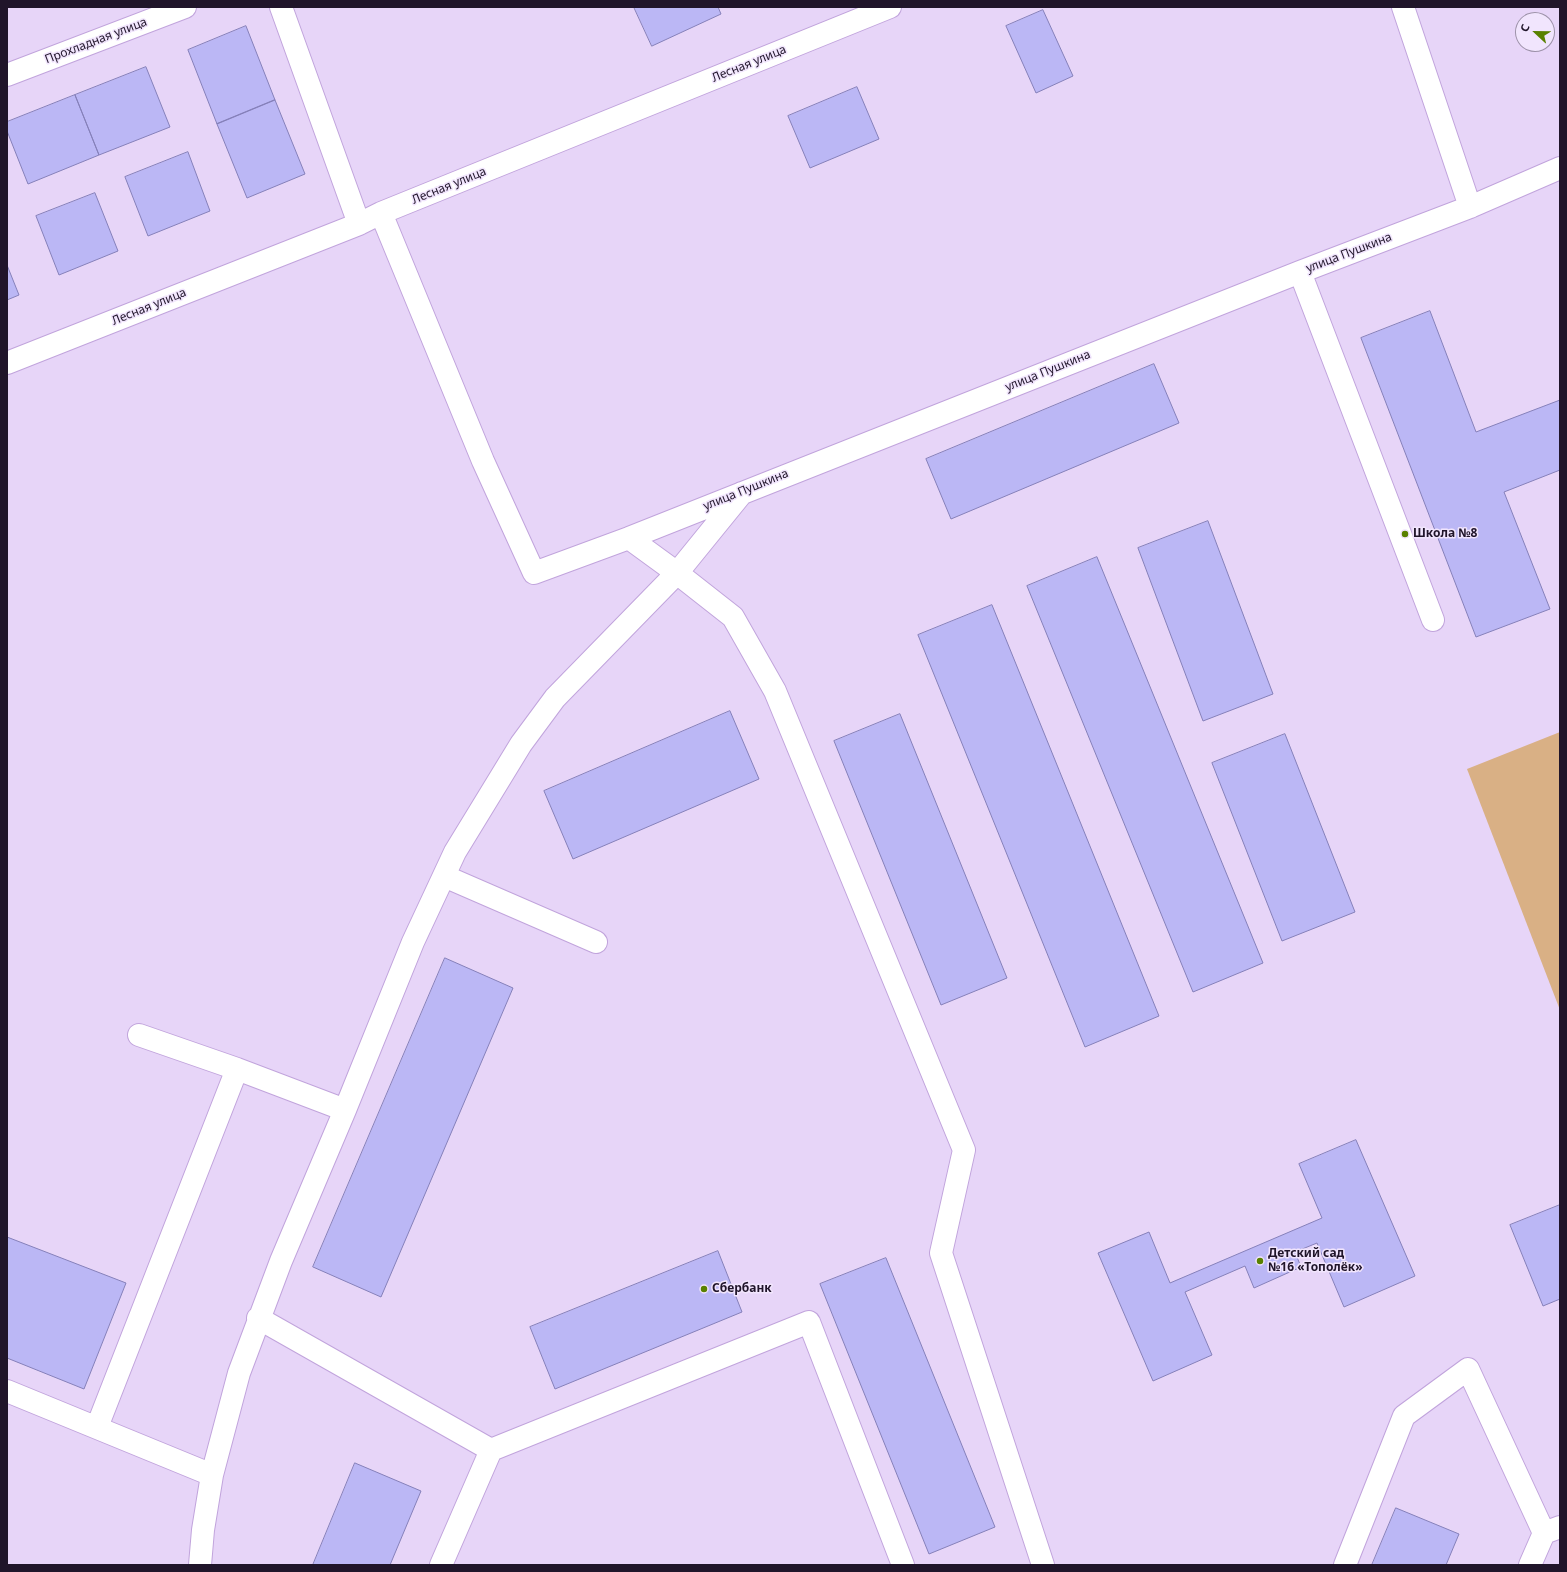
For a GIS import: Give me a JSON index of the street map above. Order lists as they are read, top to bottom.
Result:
{
  "streets": {
    "street": ["Прохладная улица", "Лесная улица", "улица Пушкина"]
  },
  "crossings": [
    ["Лесная улица", "улица Пушкина"]
  ],
  "places": ["Школа №8", "Детский сад №16 «Тополёк»", "Сбербанк"],
  "north": "left"
}
